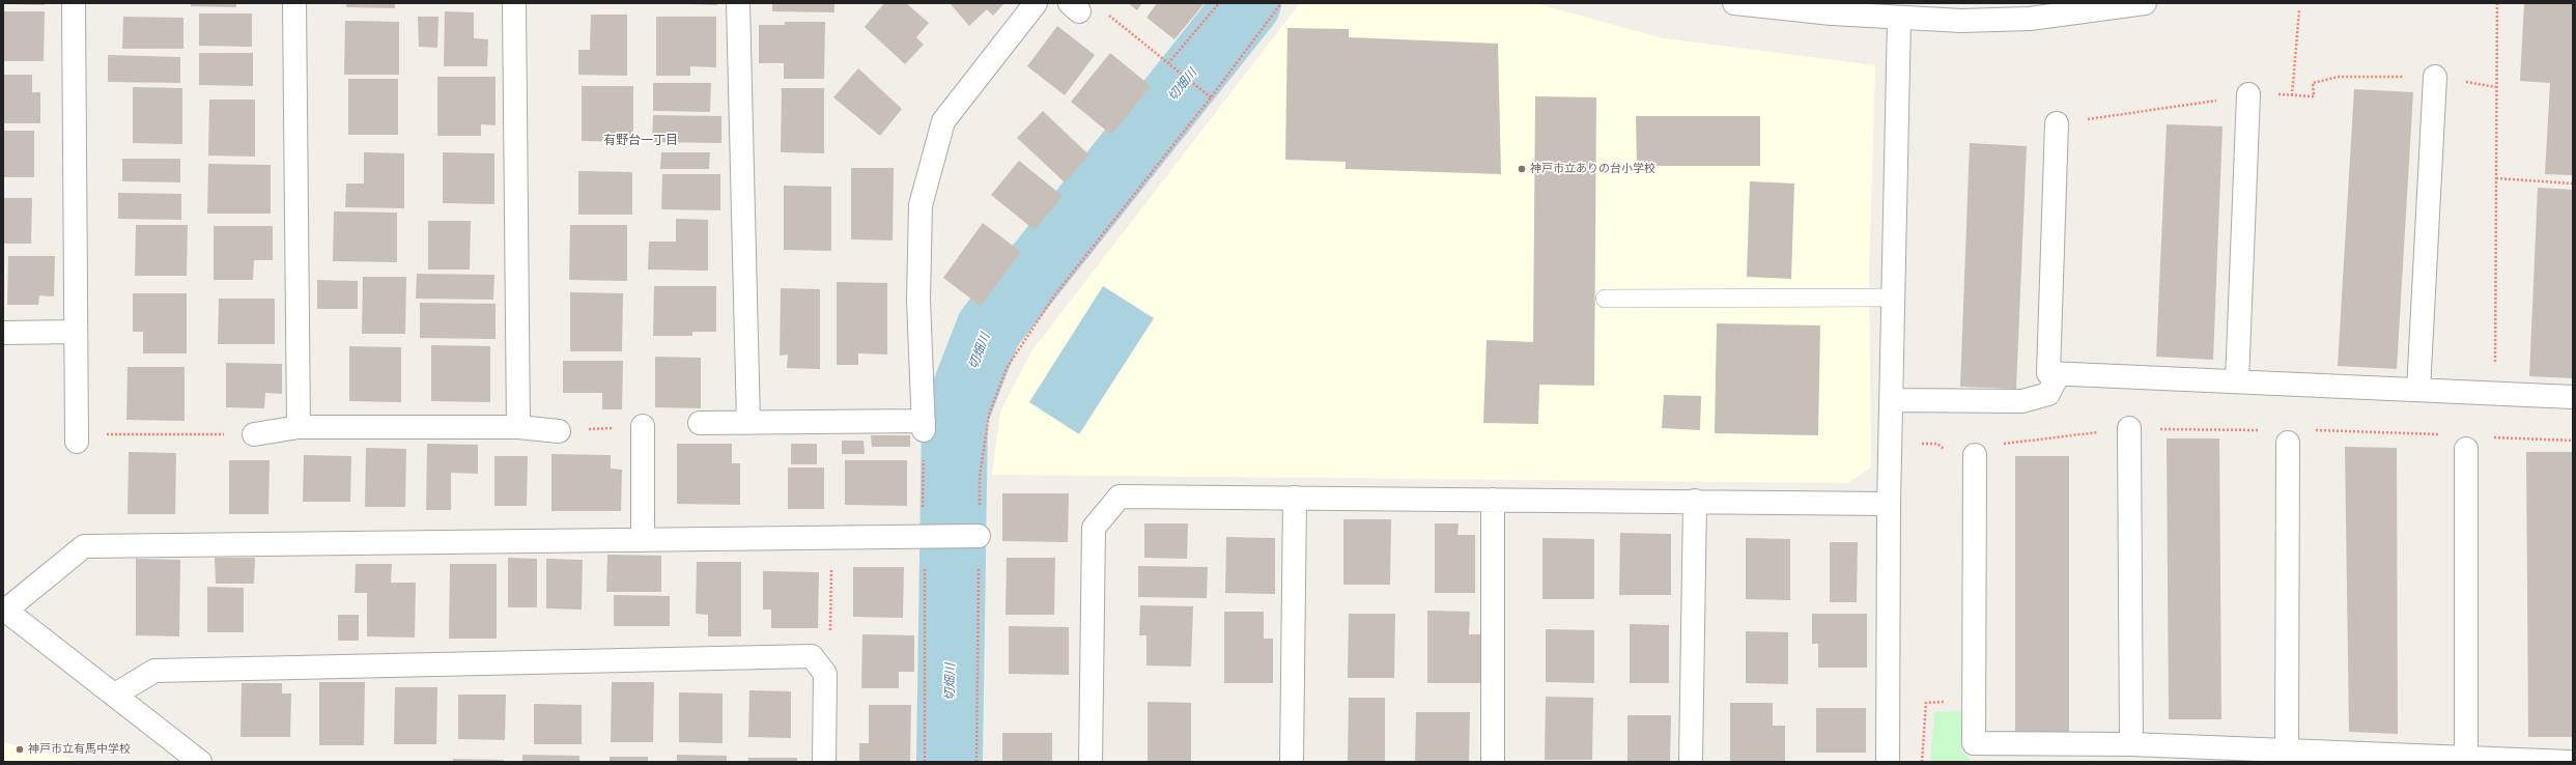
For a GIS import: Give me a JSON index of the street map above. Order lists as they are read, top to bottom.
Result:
{
  "districts": ["有野台一丁目"],
  "water": ["切畑川"],
  "places": ["神戸市立ありの台小学校", "神戸市立有馬中学校"]
}
